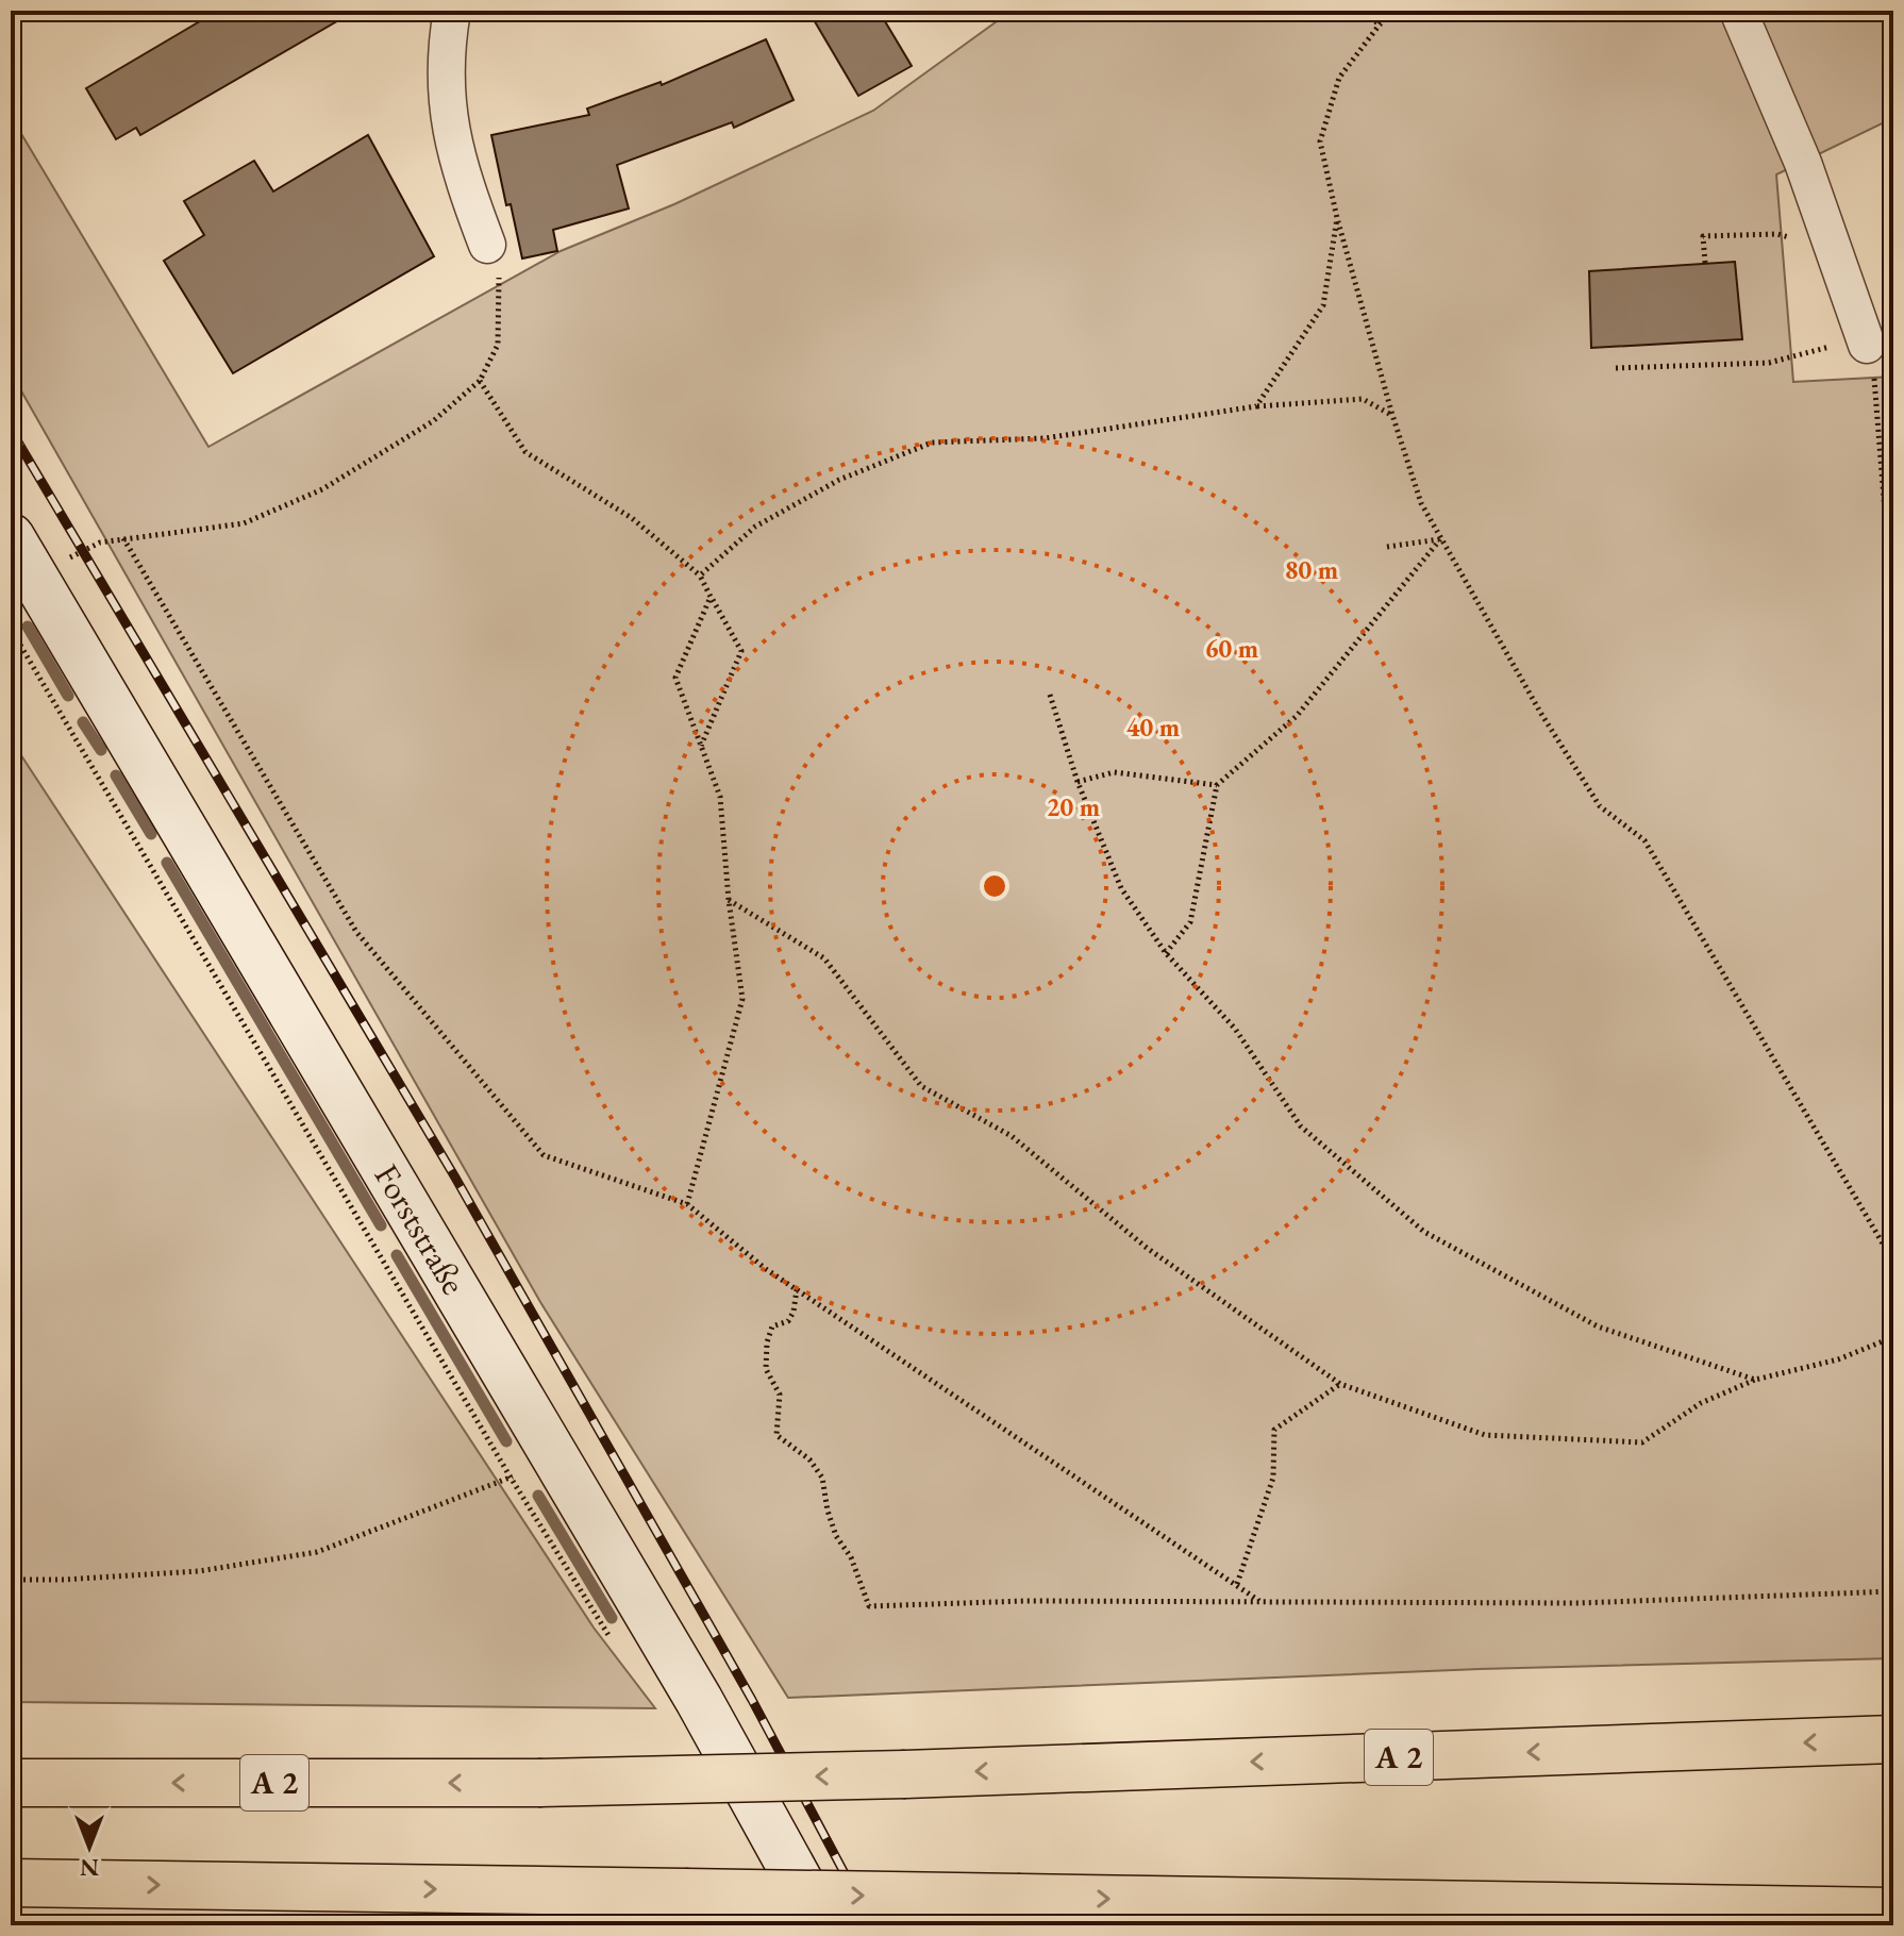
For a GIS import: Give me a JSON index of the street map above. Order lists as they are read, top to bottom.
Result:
{
  "streets": {
    "highway": ["A 2"],
    "main road": ["Forststraße"]
  },
  "north": "bottom",
  "rings": [
    "80 m",
    "60 m",
    "40 m",
    "20 m"
  ]
}
